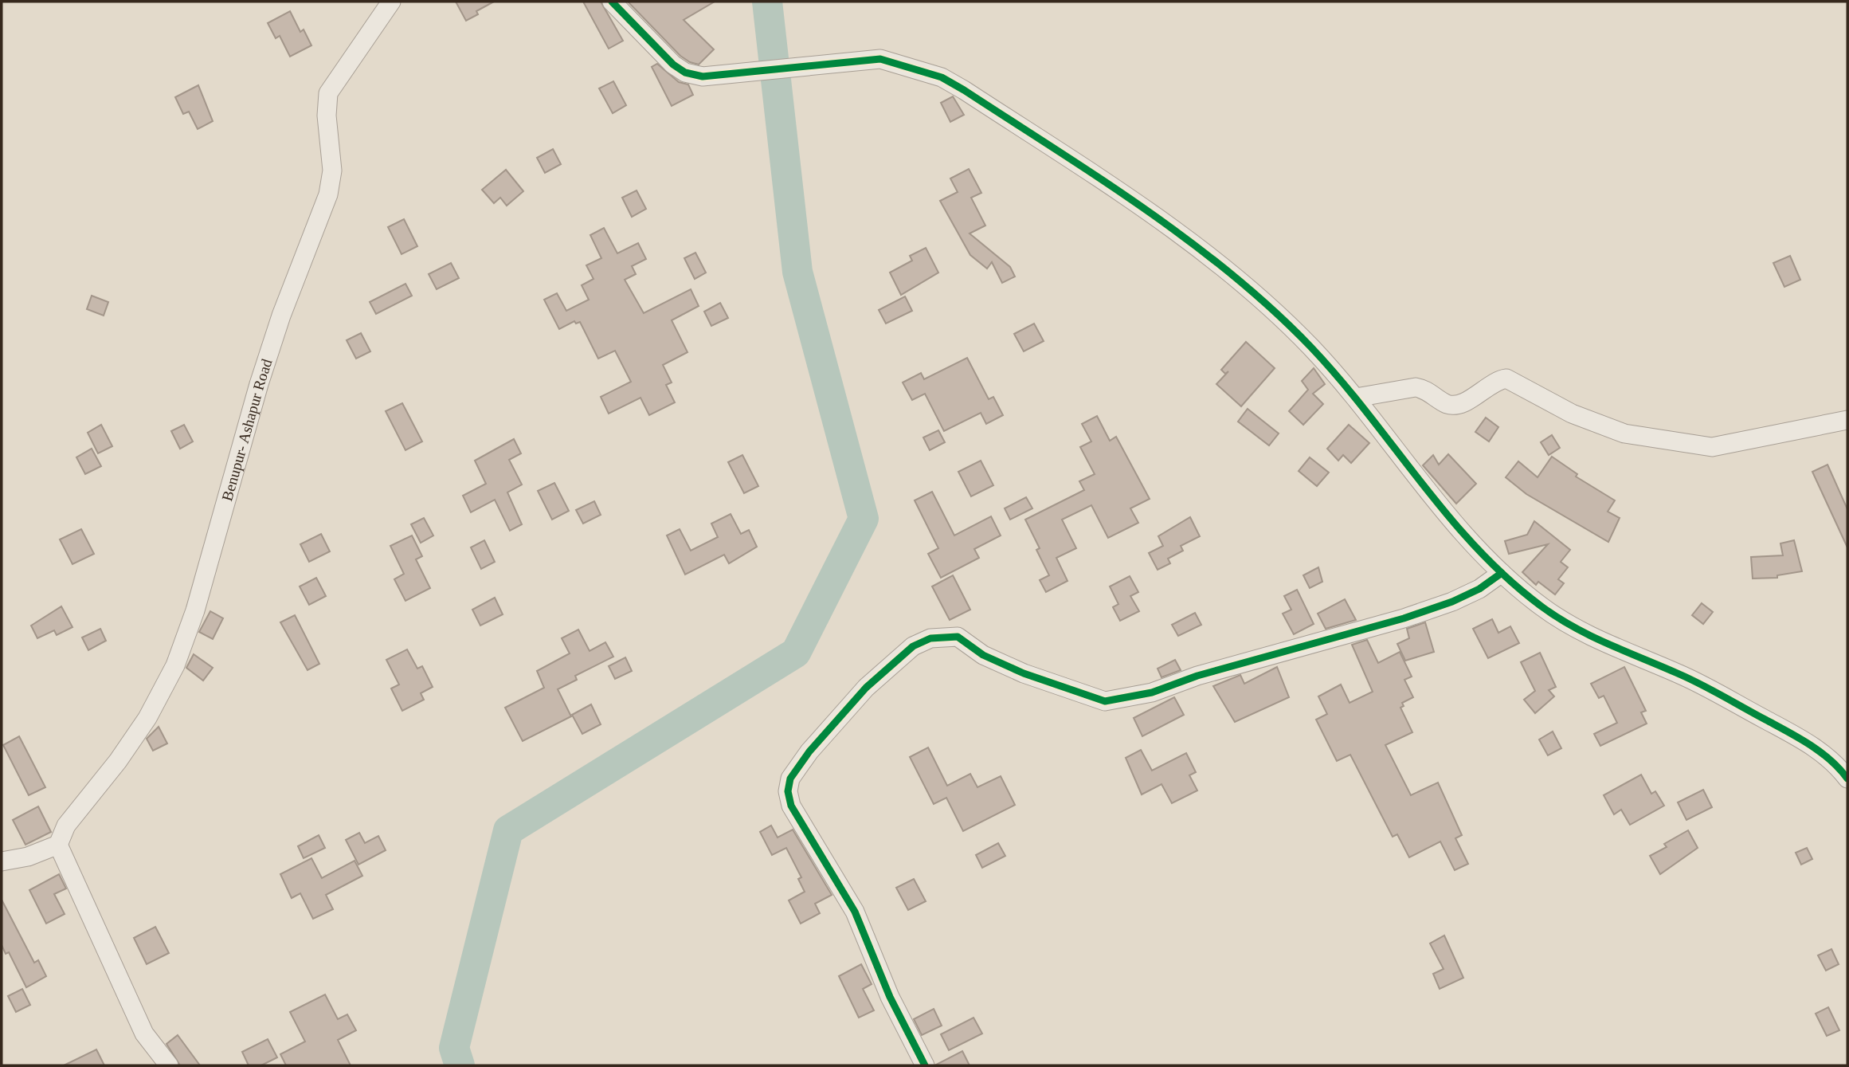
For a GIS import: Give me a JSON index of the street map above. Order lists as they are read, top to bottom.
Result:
{
  "streets": {
    "street": ["Benupur- Ashapur Road"]
  }
}
